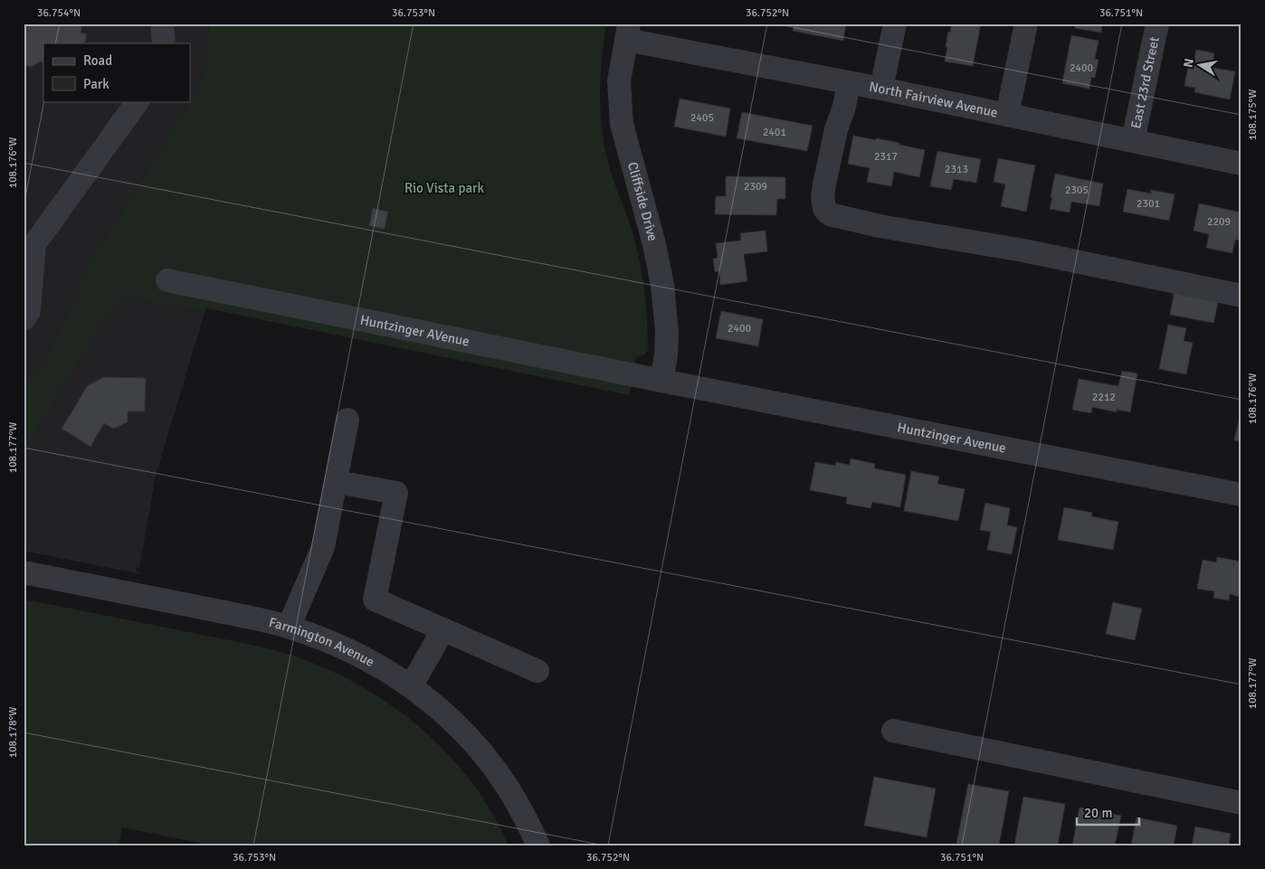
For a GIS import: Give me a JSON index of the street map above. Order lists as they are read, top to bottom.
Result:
{
  "streets": {
    "street": [
      "East 23rd Street",
      "North Fairview Avenue",
      "Cliffside Drive",
      "Huntzinger AVenue",
      "Huntzinger Avenue",
      "Farmington Avenue"
    ]
  },
  "crossings": [
    ["East 23rd Street", "North Fairview Avenue"],
    ["North Fairview Avenue", "Cliffside Drive"],
    ["Cliffside Drive", "Huntzinger AVenue"],
    ["Cliffside Drive", "Huntzinger Avenue"],
    ["Huntzinger AVenue", "Huntzinger Avenue"]
  ],
  "parks": ["Rio Vista park"],
  "house_numbers": [
    "2400",
    "2405",
    "2401",
    "2317",
    "2313",
    "2309",
    "2305",
    "2301",
    "2209",
    "2400",
    "2212"
  ],
  "legend": ["Road", "Park"],
  "scale_bar": "20 m",
  "north": "left",
  "coordinates": [
    "36.754°N",
    "36.753°N",
    "36.752°N",
    "36.751°N",
    "108.175°W",
    "108.176°W",
    "108.177°W",
    "108.178°W"
  ]
}
